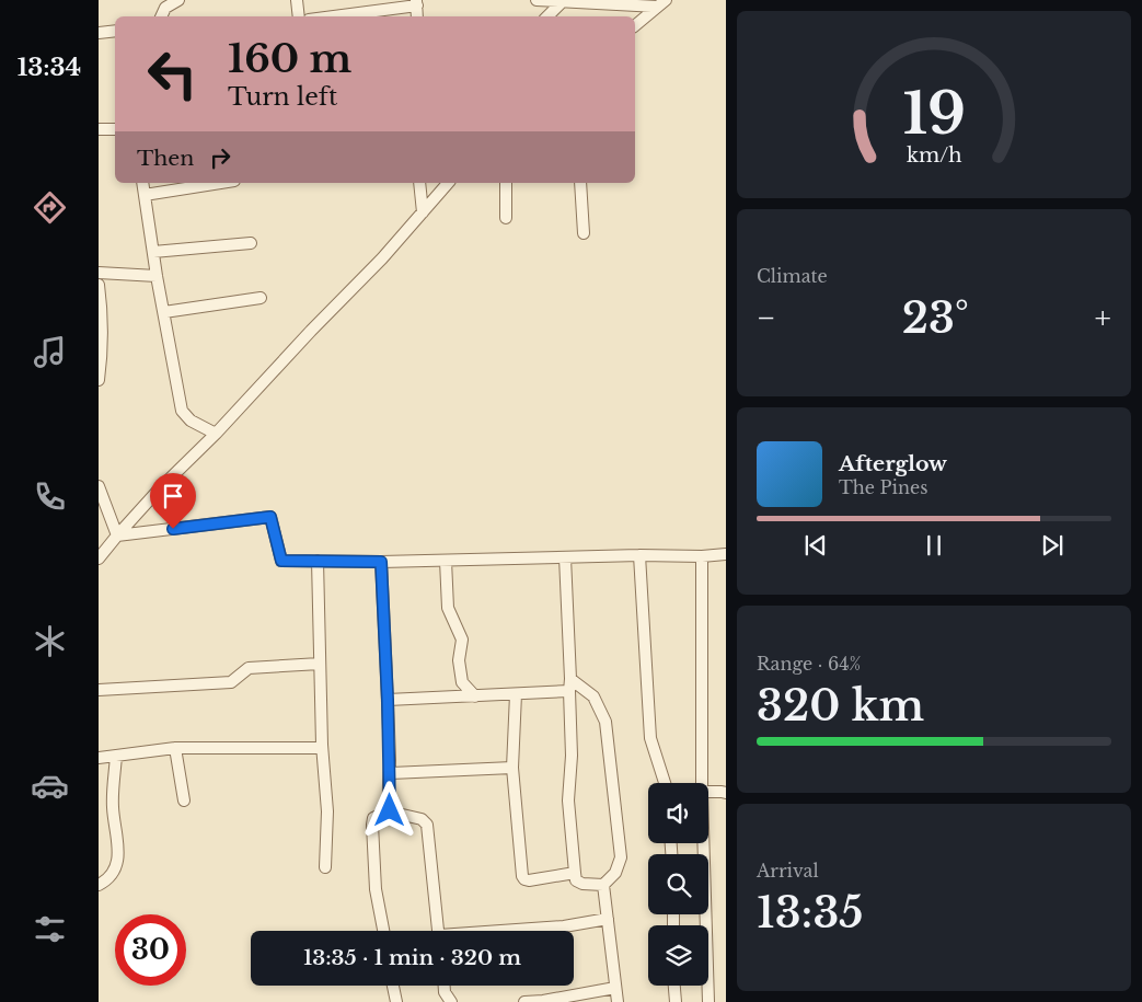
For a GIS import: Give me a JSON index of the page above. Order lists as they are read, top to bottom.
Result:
{
  "page": {
    "tabs": "13:34",
    "turn": ["160 m", "Turn left"],
    "then": "Then",
    "tile": [
      "Climate",
      ["Range · 64%", "320 km"],
      ["Arrival", "13:35"]
    ],
    "heat": ["−", "23°", "+"],
    "song": ["Afterglow", "The Pines"],
    "limit": "30",
    "trip": "13:35 · 1 min · 320 m",
    "gauge": ["19", "km/h"]
  }
}
